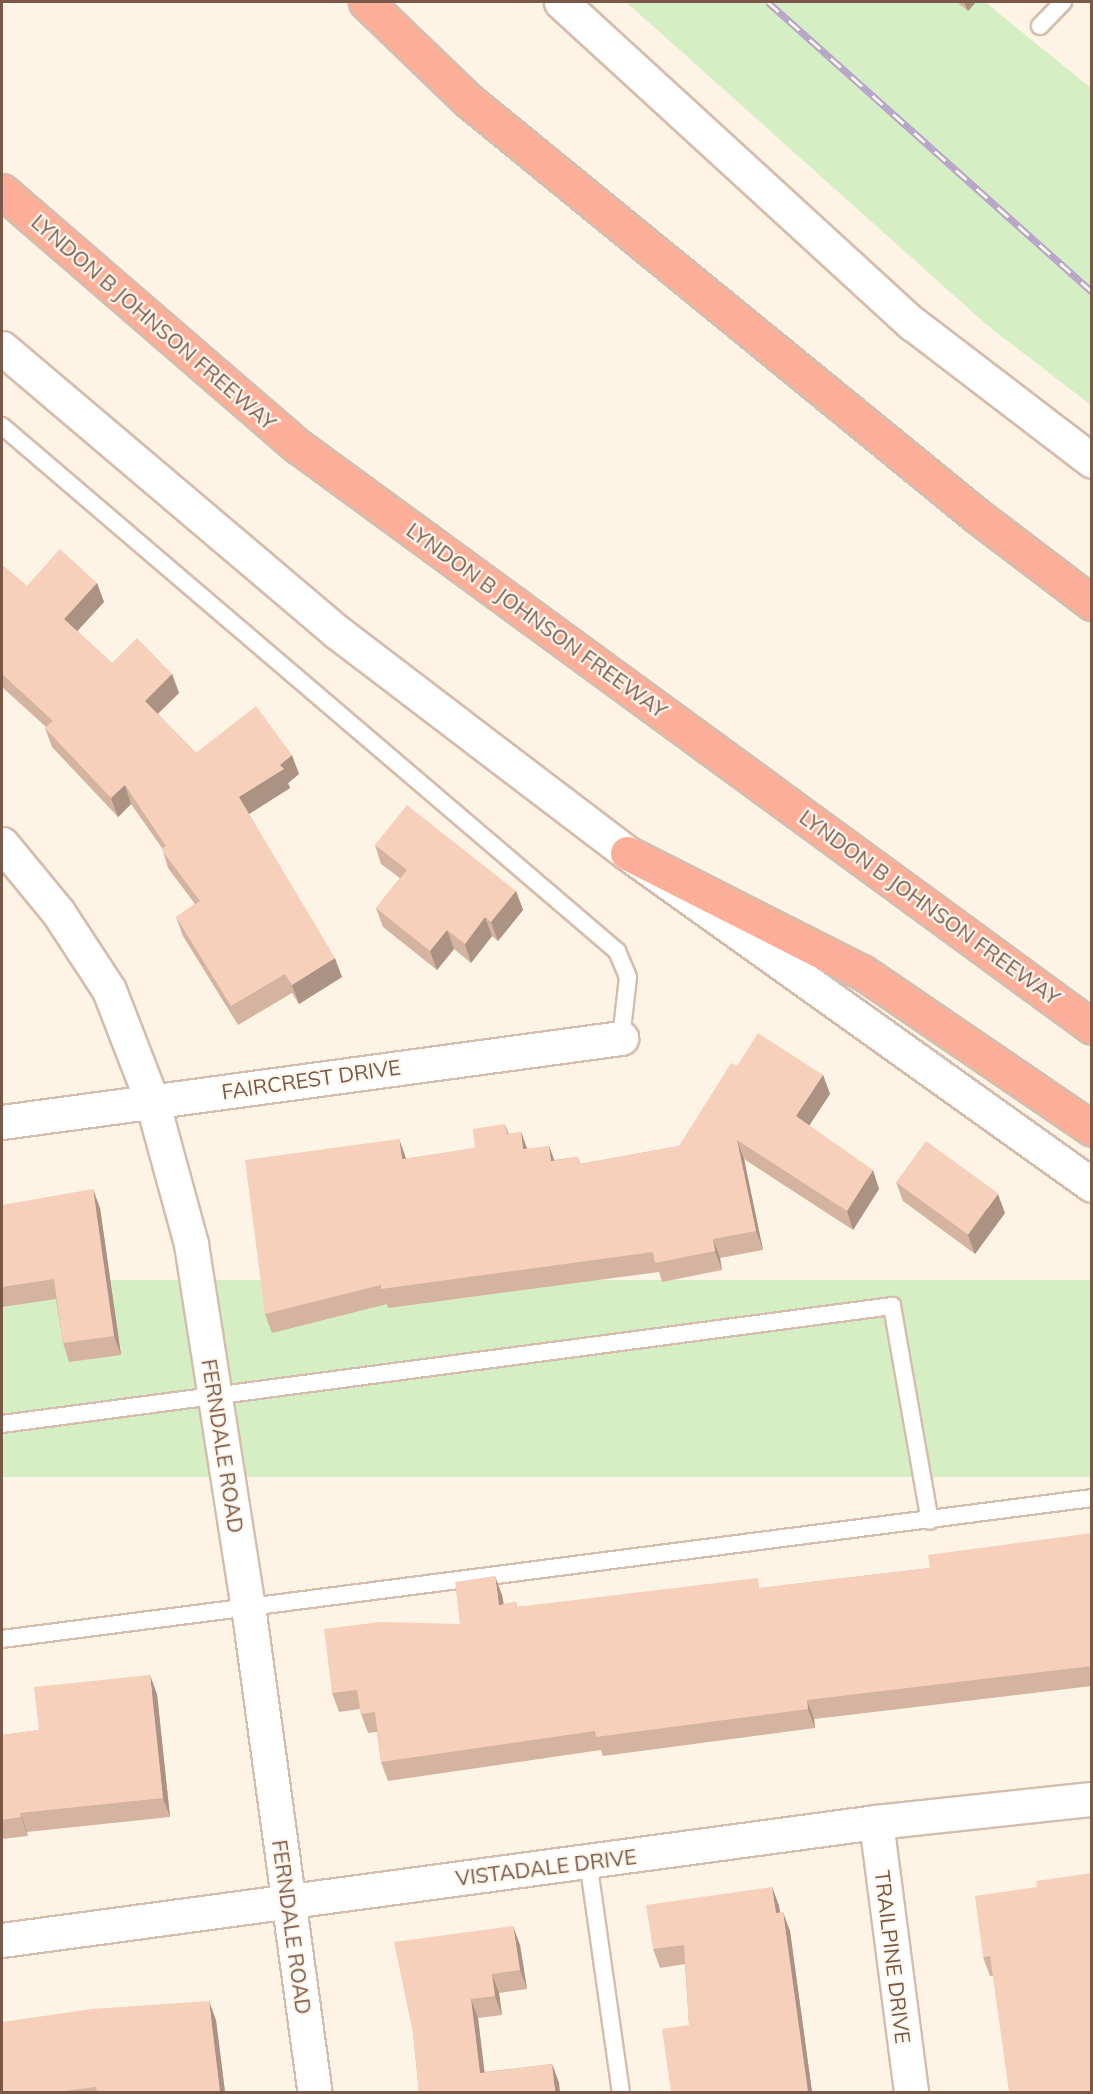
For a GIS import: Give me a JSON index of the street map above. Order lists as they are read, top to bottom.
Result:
{
  "streets": {
    "highway": ["LYNDON B JOHNSON FREEWAY"],
    "street": [
      "FAIRCREST DRIVE",
      "FERNDALE ROAD",
      "VISTADALE DRIVE",
      "TRAILPINE DRIVE"
    ]
  },
  "crossings": [
    ["FAIRCREST DRIVE", "FERNDALE ROAD"],
    ["FERNDALE ROAD", "VISTADALE DRIVE"],
    ["VISTADALE DRIVE", "TRAILPINE DRIVE"]
  ]
}
